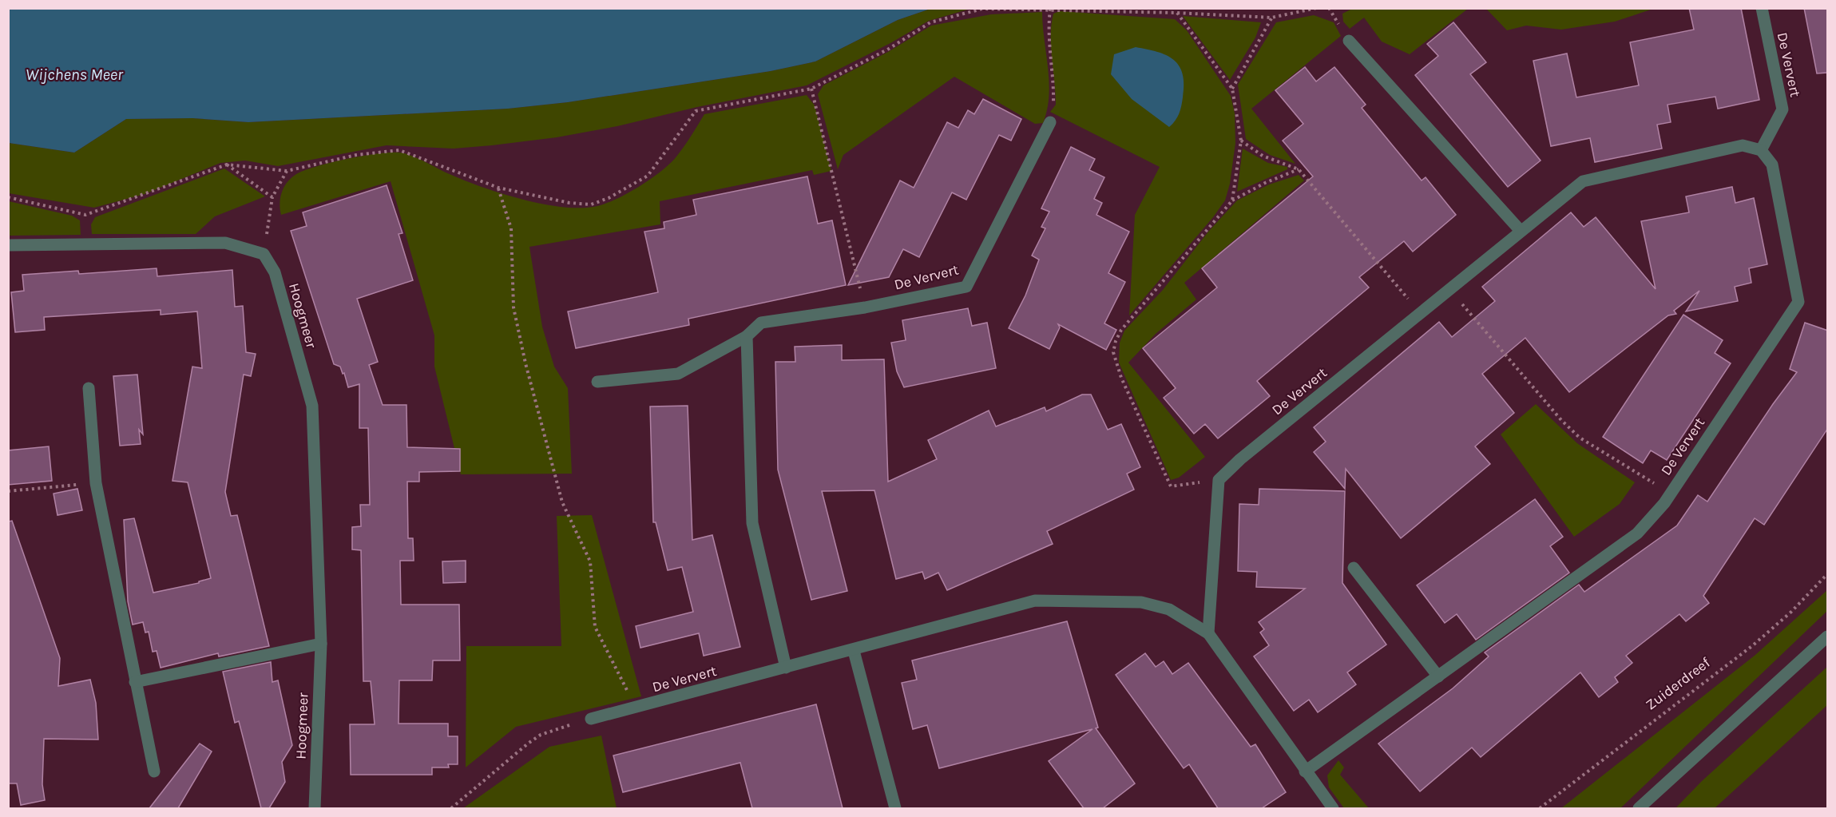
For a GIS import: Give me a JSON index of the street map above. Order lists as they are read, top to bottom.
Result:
{
  "streets": {
    "street": ["De Ververt", "Hoogmeer"],
    "path": ["Zuiderdreef"]
  },
  "water": ["Wijchens Meer"]
}
